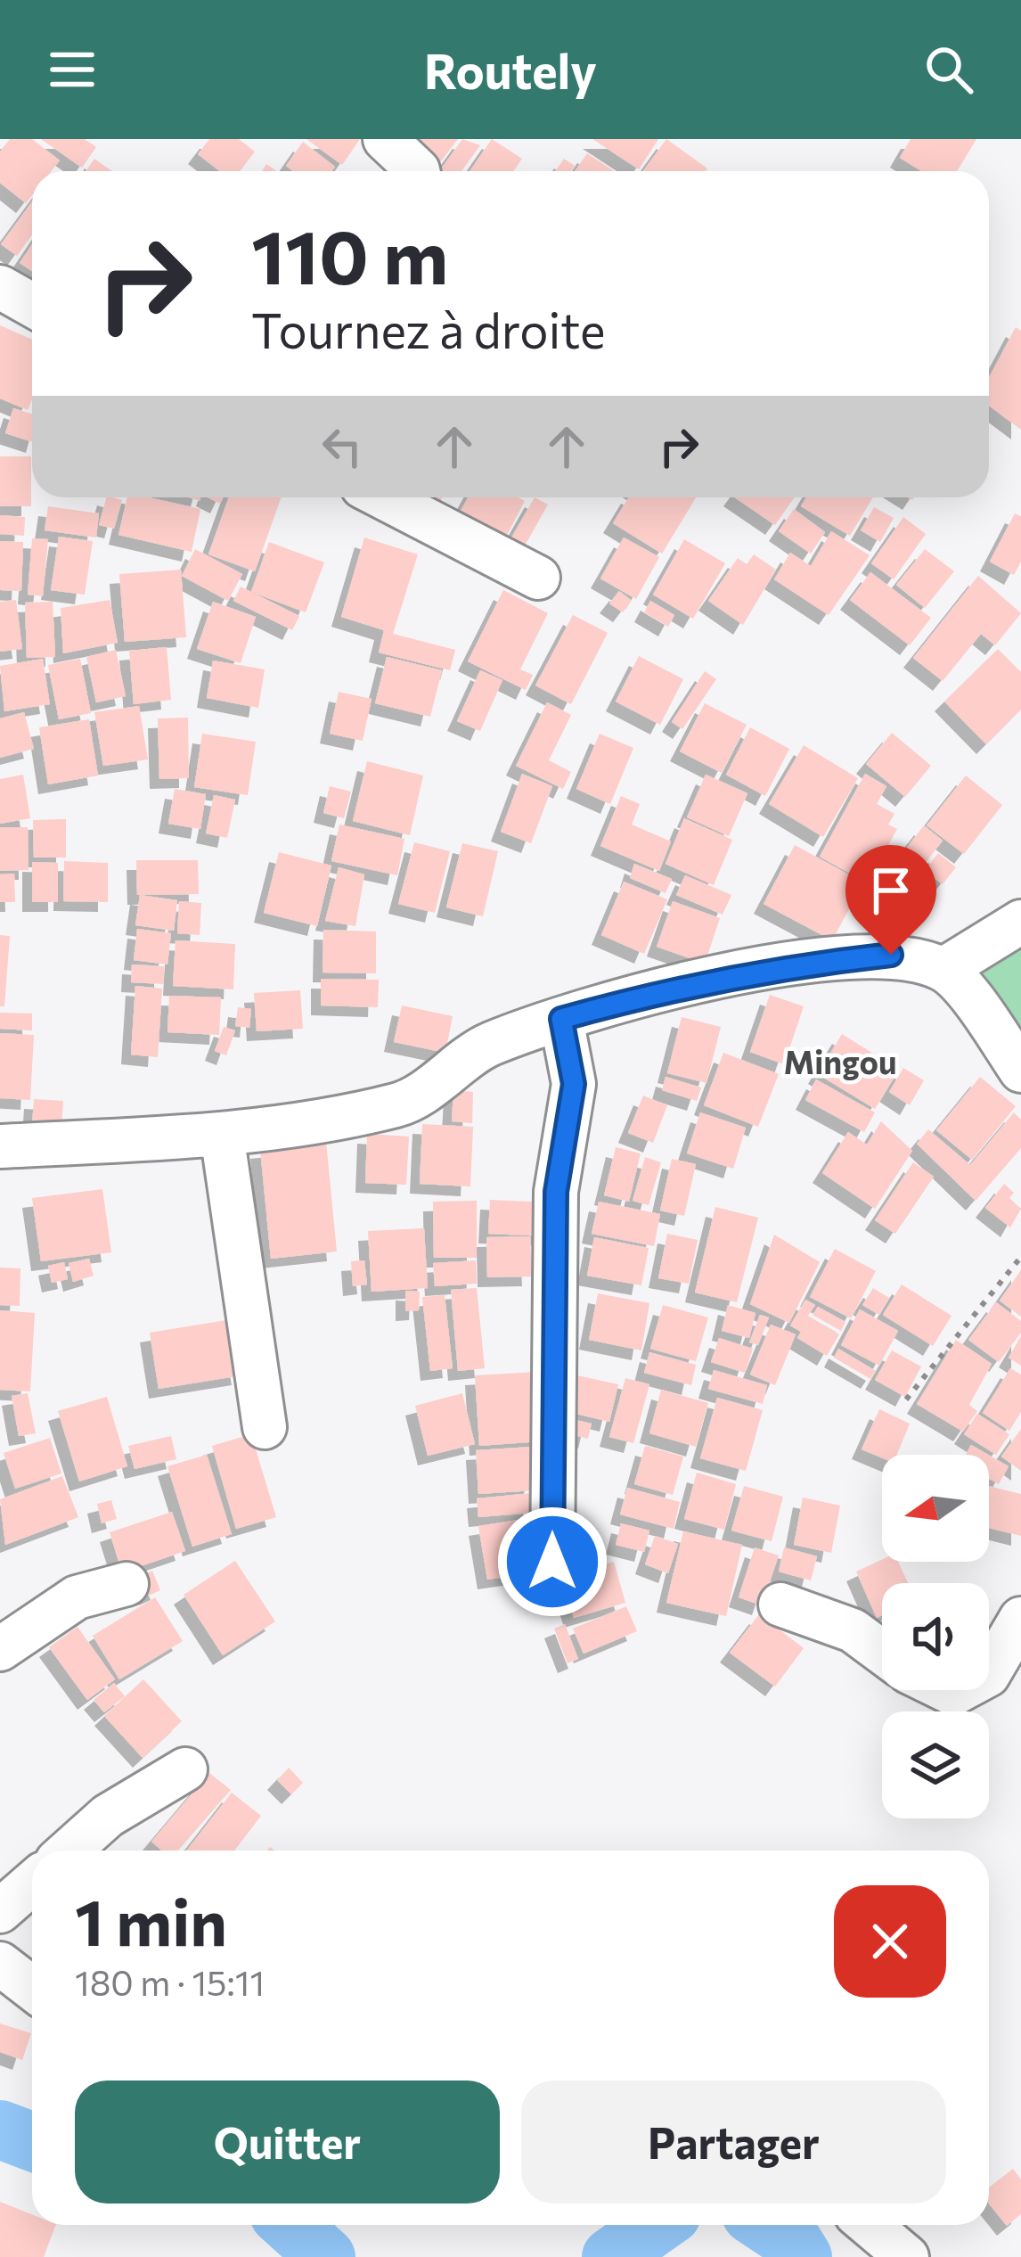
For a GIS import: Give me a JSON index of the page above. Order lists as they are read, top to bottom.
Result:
{
  "districts": ["Mingou"],
  "north": "left",
  "page": {
    "header": "Routely",
    "turn": ["110 m", "Tournez à droite"],
    "heading": ["1 min", "180 m · 15:11"],
    "buttons": ["Quitter", "Partager"]
  }
}
